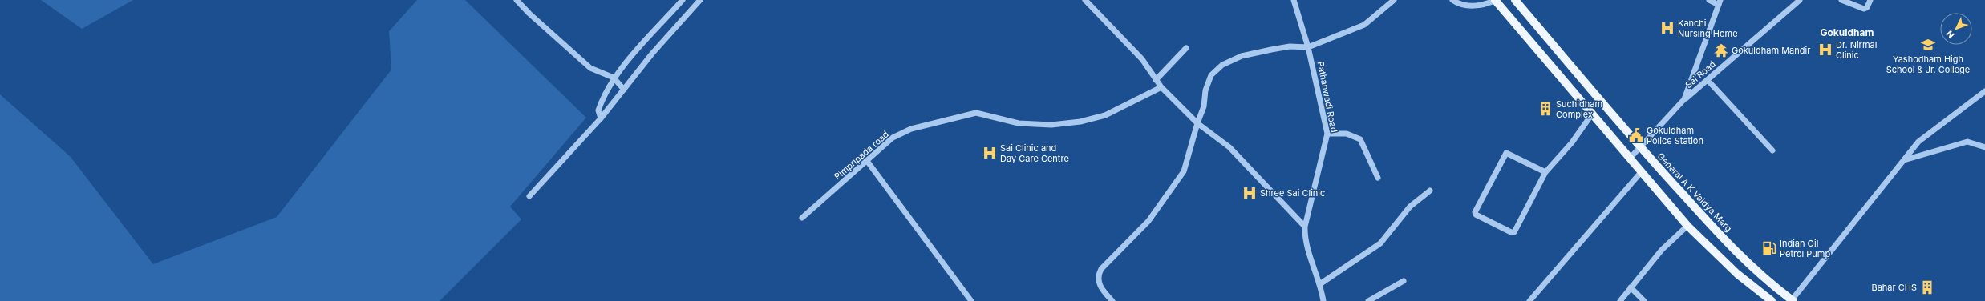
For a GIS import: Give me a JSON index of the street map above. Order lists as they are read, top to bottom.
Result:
{
  "streets": {
    "main road": ["General A K Vaidya Marg"],
    "street": ["Sai Road", "Pathanwadi Road", "Pimpripada road"]
  },
  "districts": ["Gokuldham"],
  "places": {
    "hospital": [
      "Kanchi Nursing Home",
      "Dr. Nirmal Clinic",
      "Sai Clinic and Day Care Centre",
      "Shree Sai Clinic"
    ],
    "school or university": ["Yashodham High School & Jr. College"],
    "temple": ["Gokuldham Mandir"],
    "building": ["Suchidham Complex", "Bahar CHS"],
    "public building": ["Gokuldham Police Station"],
    "fuel station": ["Indian Oil Petrol Pump"]
  },
  "north": "bottom left"
}
